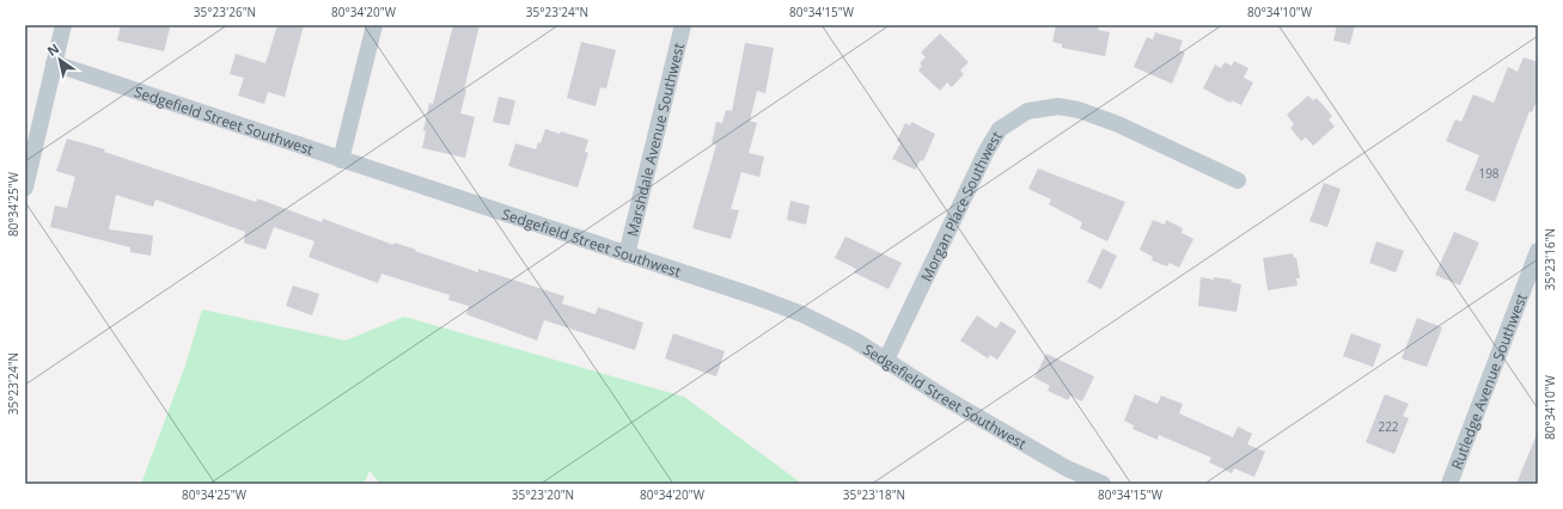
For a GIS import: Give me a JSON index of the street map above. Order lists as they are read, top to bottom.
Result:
{
  "streets": {
    "street": [
      "Sedgefield Street Southwest",
      "Marshdale Avenue Southwest",
      "Morgan Place Southwest",
      "Rutledge Avenue Southwest"
    ]
  },
  "crossings": [
    ["Sedgefield Street Southwest", "Marshdale Avenue Southwest"],
    ["Sedgefield Street Southwest", "Morgan Place Southwest"]
  ],
  "house_numbers": ["198", "222"],
  "north": "top left",
  "coordinates": [
    "35°23'26\"N",
    "80°34'20\"W",
    "35°23'24\"N",
    "80°34'15\"W",
    "80°34'10\"W",
    "80°34'25\"W",
    "35°23'16\"N",
    "35°23'20\"N",
    "35°23'18\"N"
  ]
}
